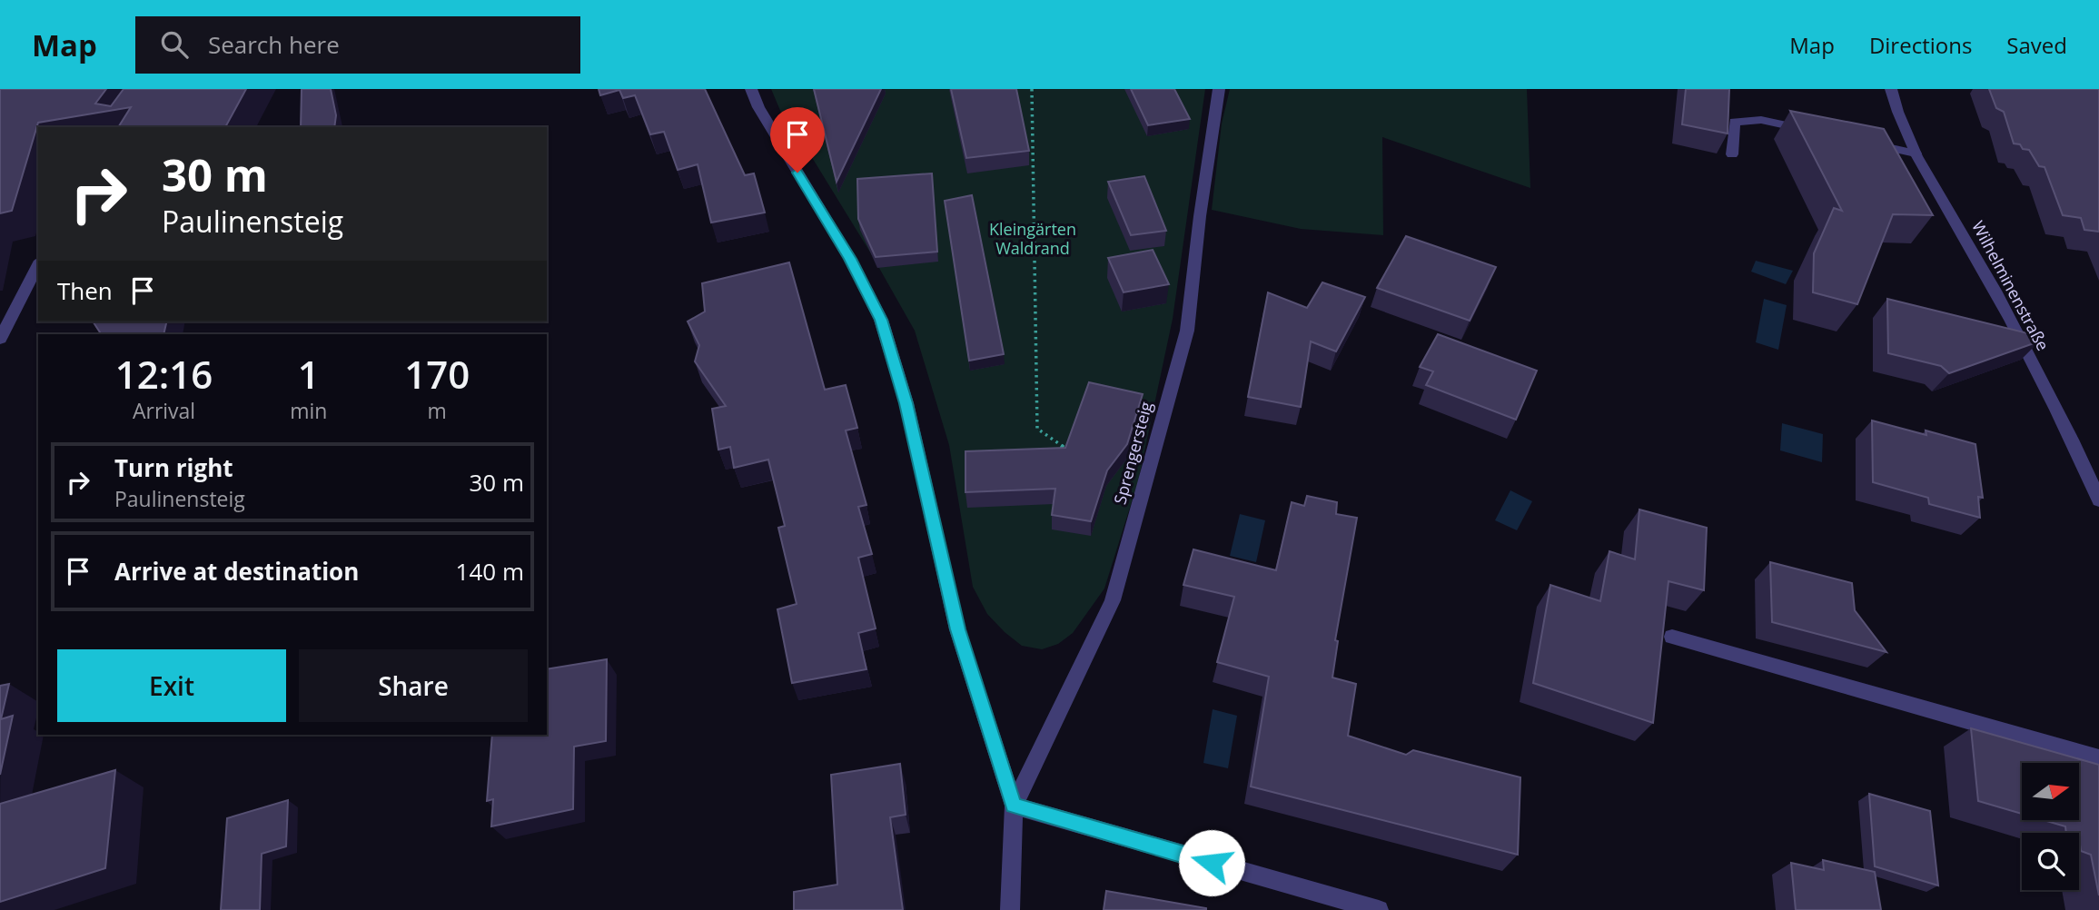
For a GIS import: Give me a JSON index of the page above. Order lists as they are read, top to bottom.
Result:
{
  "streets": {
    "street": ["Wilhelminenstraße", "Sprengersteig"]
  },
  "parks": ["Kleingärten Waldrand"],
  "north": "right",
  "page": {
    "header": "Map",
    "search": "Search here",
    "nav": ["Map", "Directions", "Saved"],
    "turn": ["30 m", "Paulinensteig"],
    "then": "Then",
    "eta": [
      "12:16",
      "Arrival",
      "1",
      "min",
      "170",
      "m"
    ],
    "list": [
      {
        "name": "Turn right",
        "note": "Paulinensteig",
        "value": "30 m"
      },
      {
        "name": "Arrive at destination",
        "value": "140 m"
      }
    ],
    "buttons": ["Exit", "Share"]
  }
}
